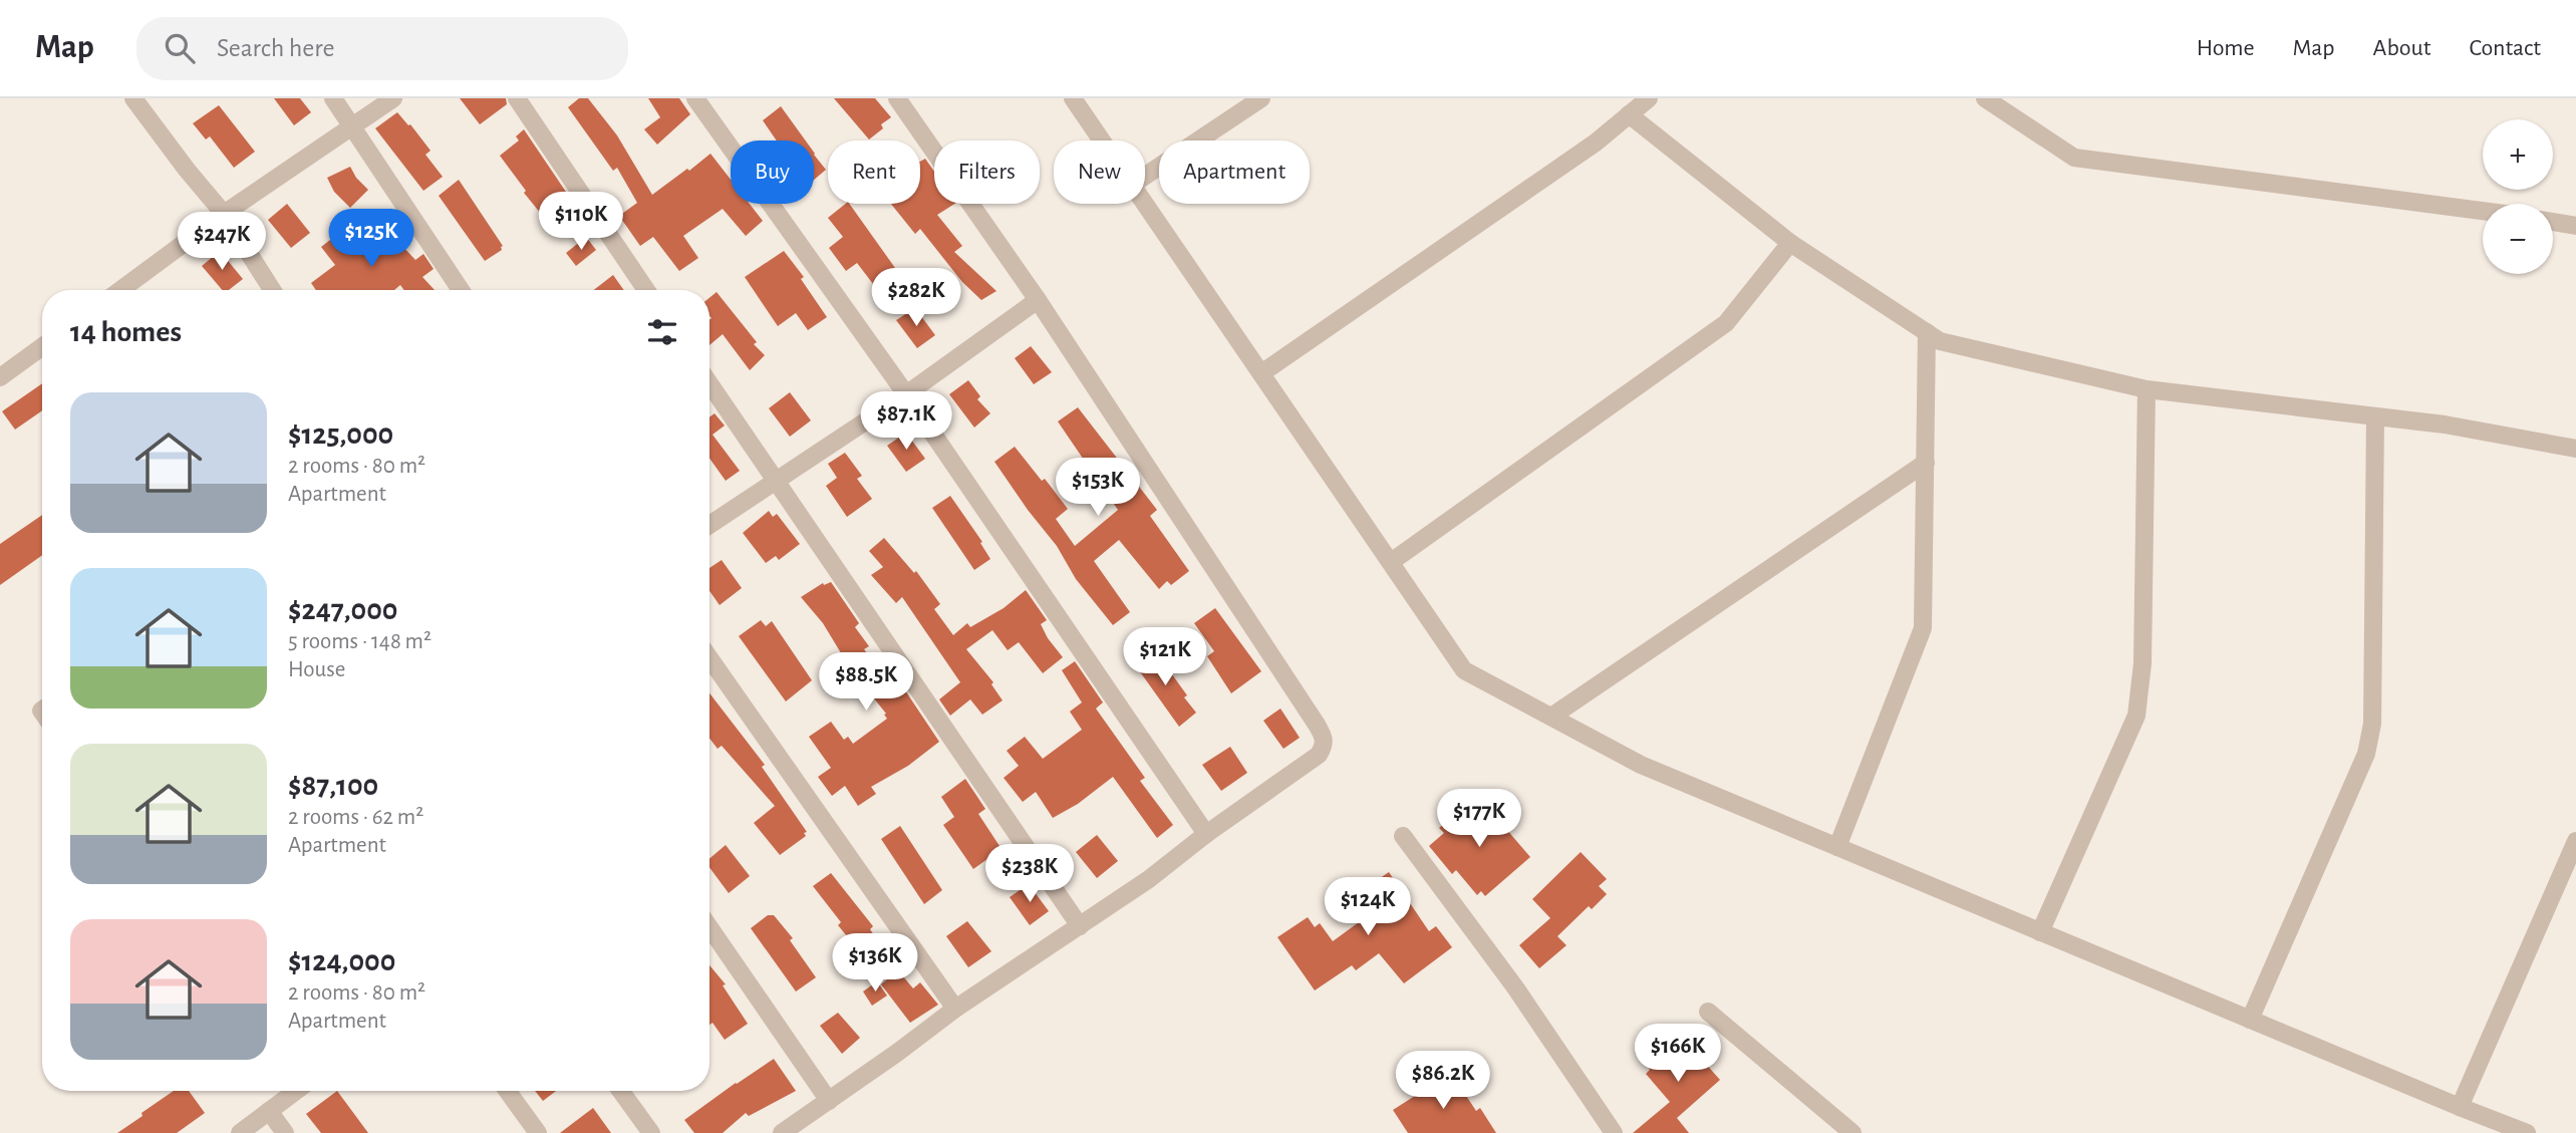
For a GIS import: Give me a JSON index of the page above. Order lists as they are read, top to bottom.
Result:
{
  "page": {
    "header": "Map",
    "search": "Search here",
    "nav": [
      "Home",
      "Map",
      "About",
      "Contact"
    ],
    "map_buttons": ["+", "−"],
    "chip": [
      "Buy",
      "Rent",
      "Filters",
      "New",
      "Apartment"
    ],
    "price": [
      "$110K",
      "$125K",
      "$247K",
      "$282K",
      "$87.1K",
      "$153K",
      "$121K",
      "$88.5K",
      "$177K",
      "$238K",
      "$124K",
      "$136K",
      "$166K",
      "$86.2K"
    ],
    "heading": "14 homes",
    "list": [
      {
        "name": "$125,000",
        "note": "2 rooms · 80 m² · Apartment"
      },
      {
        "name": "$247,000",
        "note": "5 rooms · 148 m² · House"
      },
      {
        "name": "$87,100",
        "note": "2 rooms · 62 m² · Apartment"
      },
      {
        "name": "$124,000",
        "note": "2 rooms · 80 m² · Apartment"
      }
    ]
  }
}
